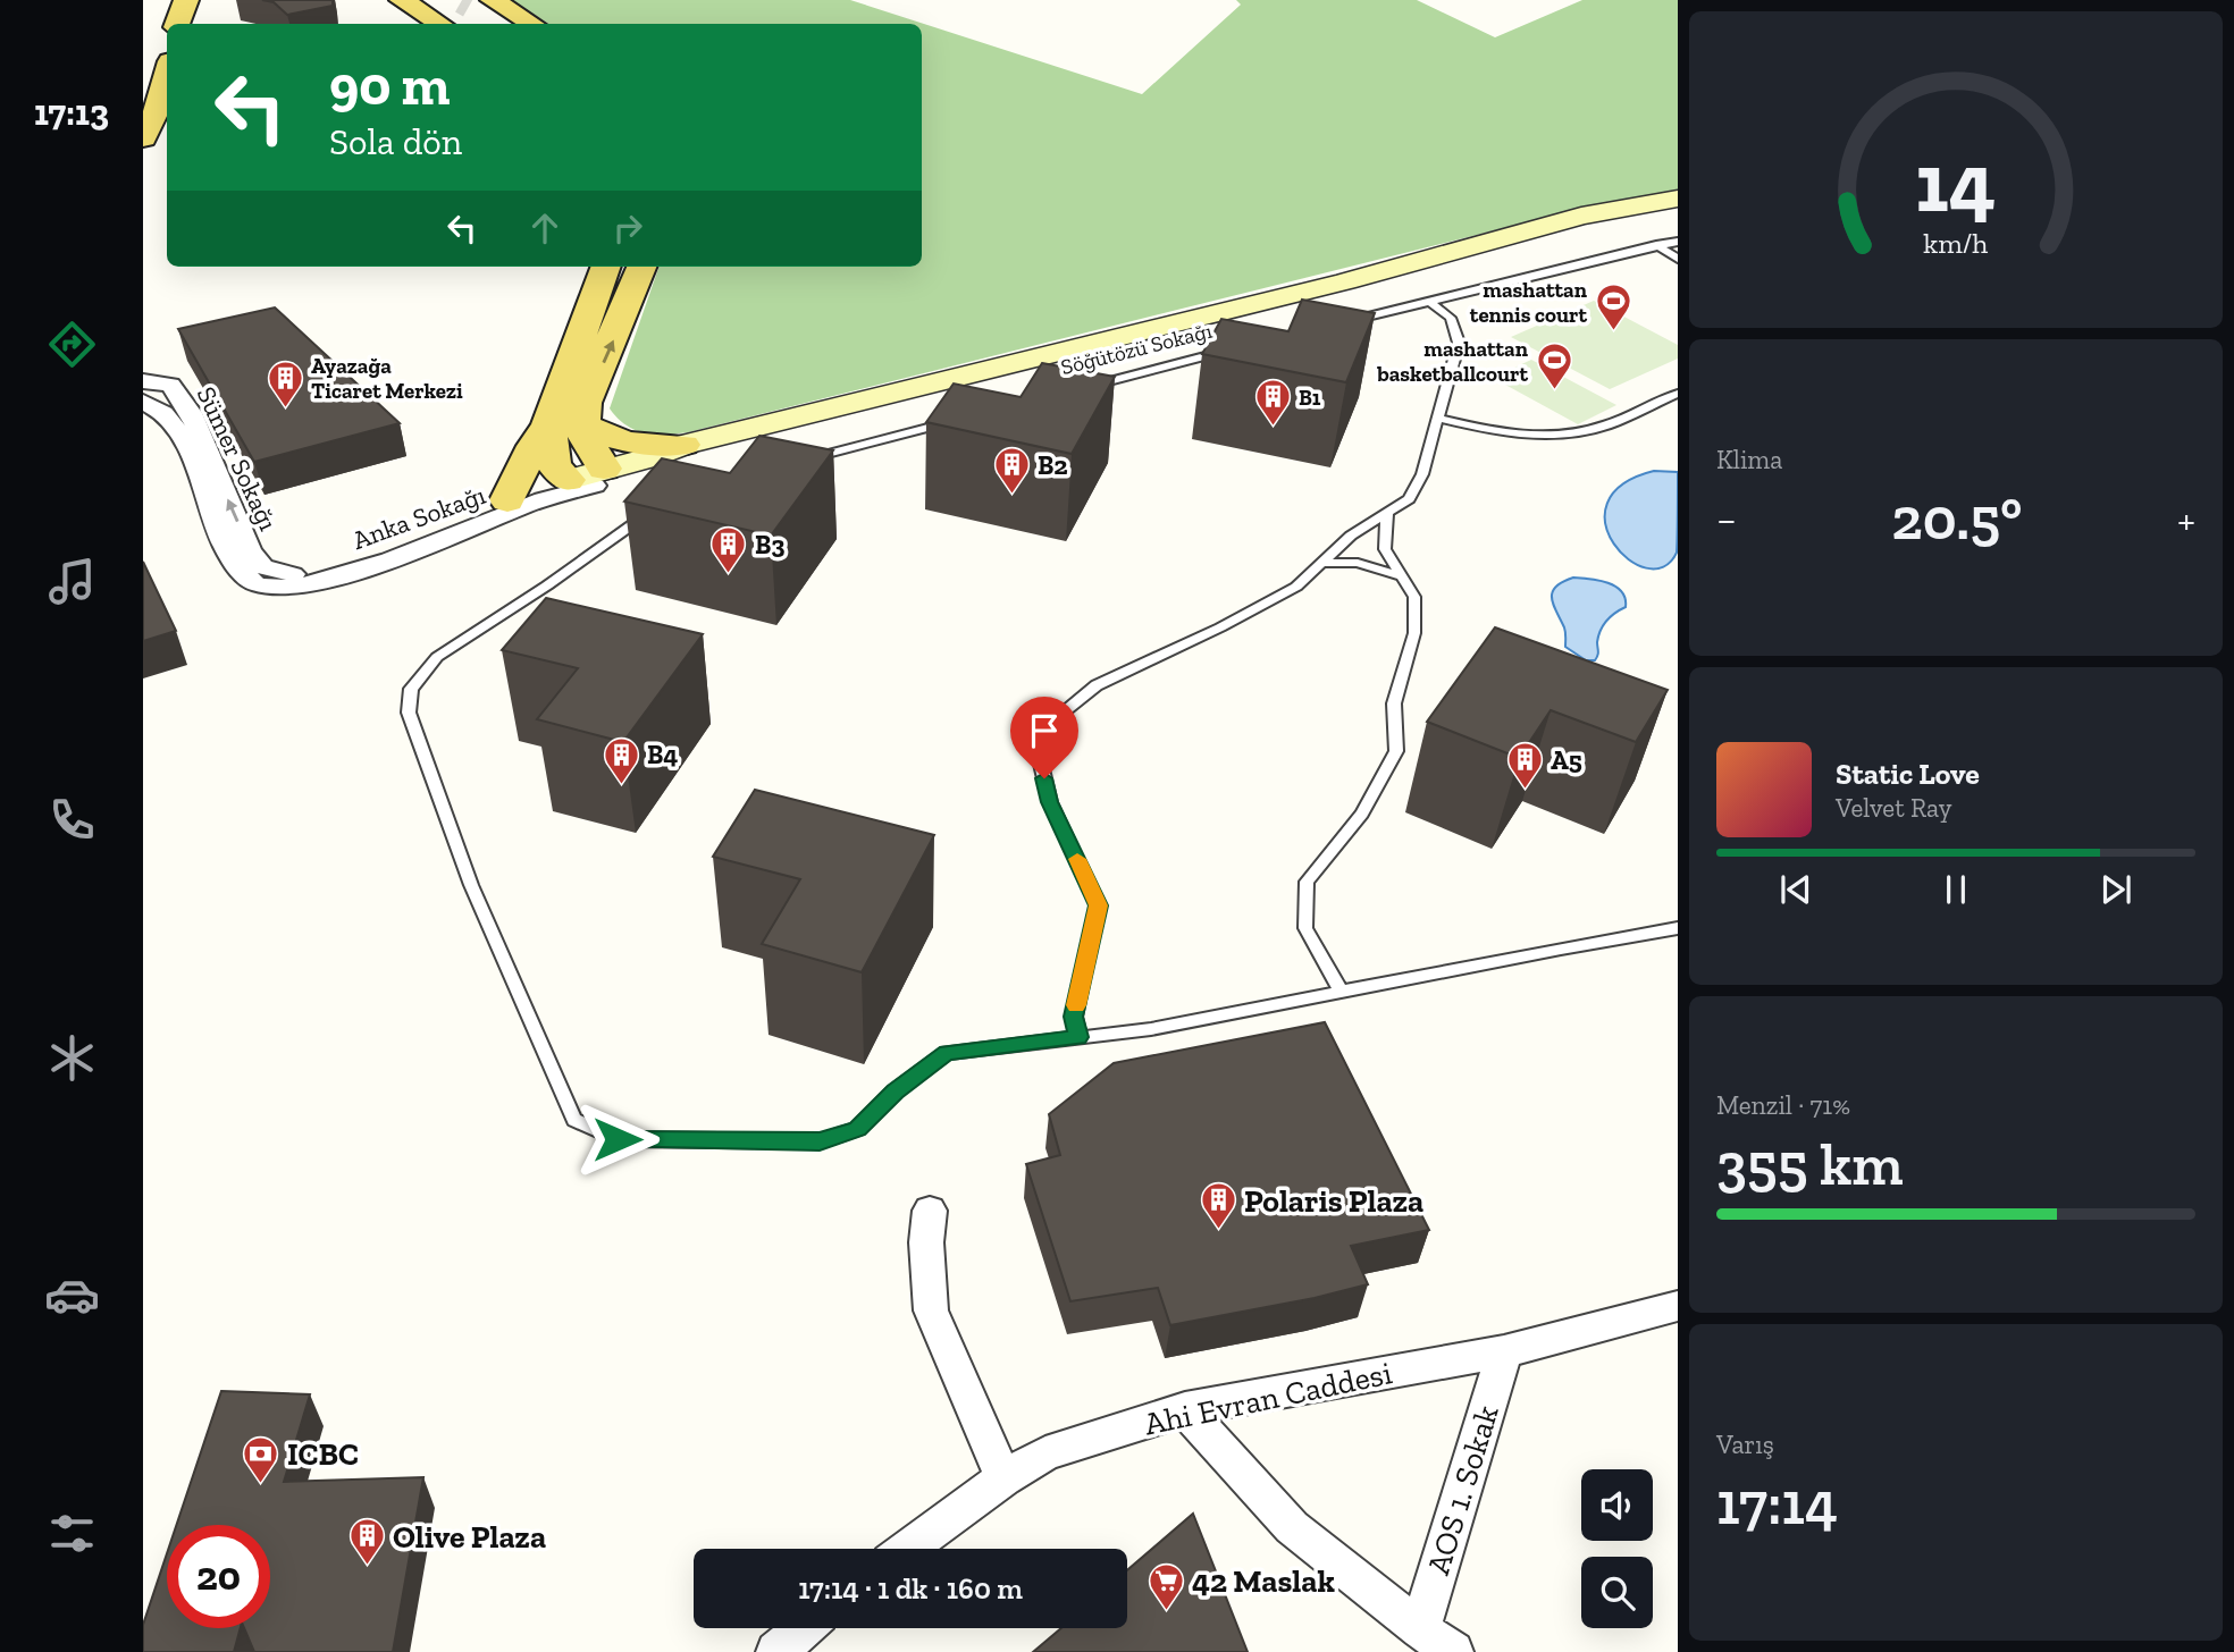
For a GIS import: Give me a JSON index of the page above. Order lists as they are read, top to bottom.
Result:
{
  "streets": {
    "street": [
      "Söğütözü Sokağı",
      "Sümer Sokağı",
      "Anka Sokağı",
      "Ahi Evran Caddesi",
      "AOS 1. Sokak"
    ]
  },
  "crossings": [
    ["Söğütözü Sokağı", "Anka Sokağı"],
    ["Sümer Sokağı", "Anka Sokağı"],
    ["Ahi Evran Caddesi", "AOS 1. Sokak"]
  ],
  "places": {
    "sports": ["mashattan tennis court", "mashattan basketballcourt"],
    "building": [
      "Ayazağa Ticaret Merkezi",
      "B1",
      "B2",
      "B3",
      "B4",
      "A5",
      "Polaris Plaza",
      "Olive Plaza"
    ],
    "bank": ["ICBC"],
    "supermarket": ["42 Maslak"]
  },
  "page": {
    "tabs": "17:13",
    "turn": ["90 m", "Sola dön"],
    "tile": [
      "Klima",
      ["Menzil · 71%", "355 km"],
      ["Varış", "17:14"]
    ],
    "heat": ["−", "20.5°", "+"],
    "song": ["Static Love", "Velvet Ray"],
    "limit": "20",
    "trip": "17:14 · 1 dk · 160 m",
    "gauge": ["14", "km/h"]
  }
}
